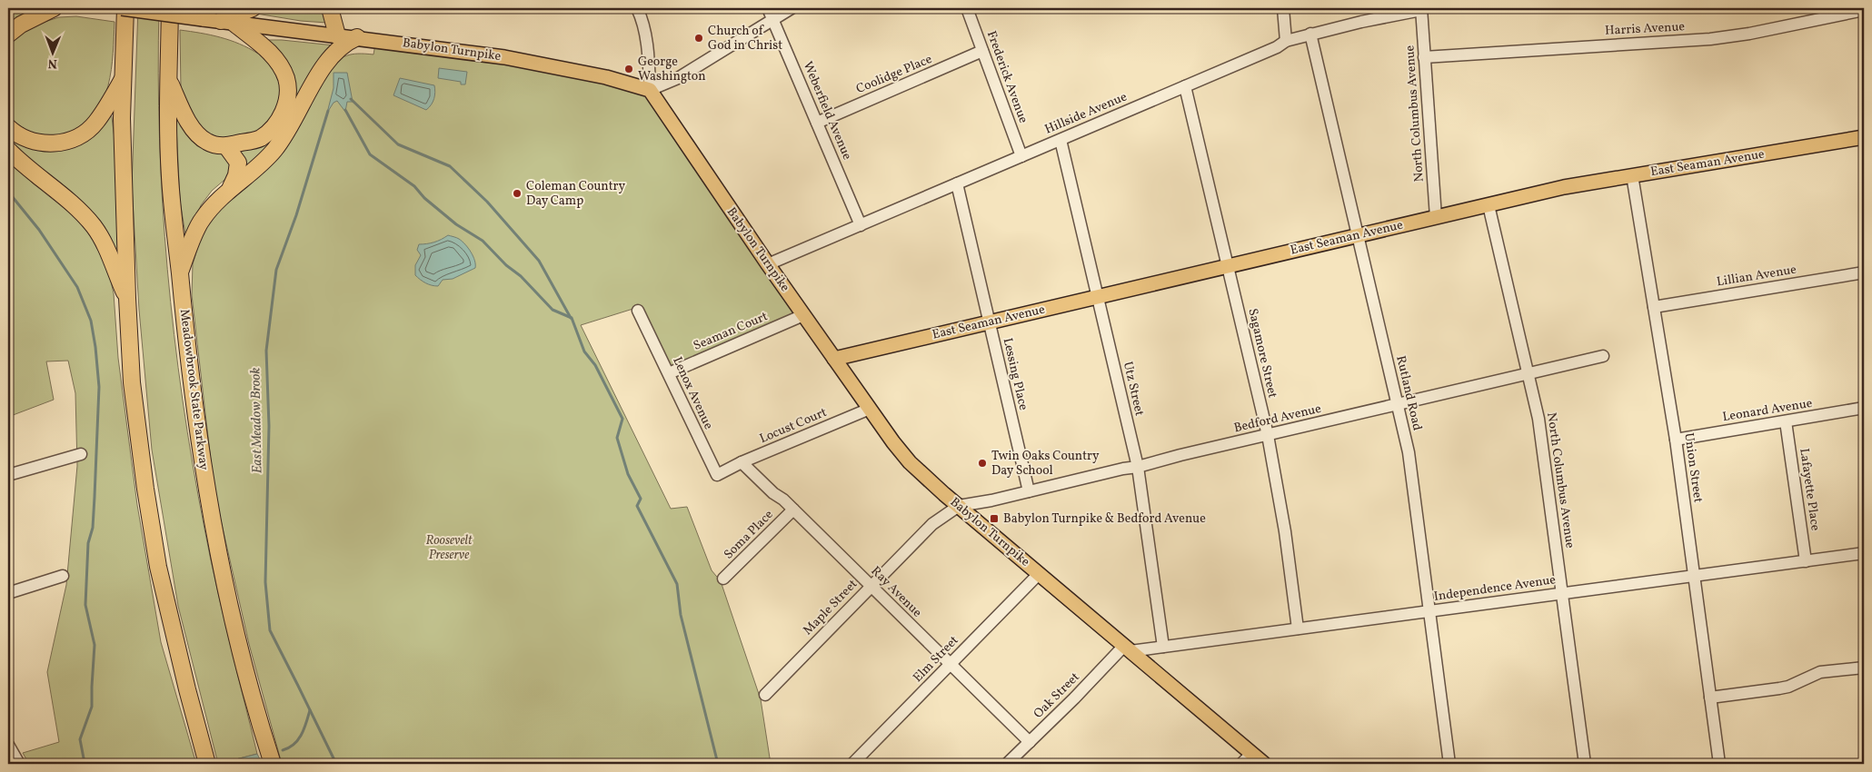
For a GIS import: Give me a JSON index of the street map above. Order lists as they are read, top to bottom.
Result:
{
  "streets": {
    "highway": ["Meadowbrook State Parkway"],
    "main road": ["Babylon Turnpike", "East Seaman Avenue"],
    "street": [
      "Harris Avenue",
      "Coolidge Place",
      "Frederick Avenue",
      "Weberfield Avenue",
      "Hillside Avenue",
      "North Columbus Avenue",
      "Lillian Avenue",
      "Seaman Court",
      "Sagamore Street",
      "Lessing Place",
      "Utz Street",
      "Lenox Avenue",
      "Rutland Road",
      "Leonard Avenue",
      "Bedford Avenue",
      "Locust Court",
      "Union Street",
      "Lafayette Place",
      "Soma Place",
      "Independence Avenue",
      "Ray Avenue",
      "Maple Street",
      "Elm Street",
      "Oak Street"
    ]
  },
  "crossings": [
    ["Harris Avenue", "North Columbus Avenue"],
    ["Babylon Turnpike", "Hillside Avenue"],
    ["Babylon Turnpike", "East Seaman Avenue"],
    ["Babylon Turnpike", "Seaman Court"],
    ["Babylon Turnpike", "Bedford Avenue"],
    ["Babylon Turnpike", "Locust Court"],
    ["Babylon Turnpike", "Independence Avenue"],
    ["Babylon Turnpike", "Maple Street"],
    ["Babylon Turnpike", "Elm Street"],
    ["Babylon Turnpike", "Oak Street"],
    ["Coolidge Place", "Frederick Avenue"],
    ["Coolidge Place", "Weberfield Avenue"],
    ["Frederick Avenue", "Hillside Avenue"],
    ["Weberfield Avenue", "Hillside Avenue"],
    ["Hillside Avenue", "North Columbus Avenue"],
    ["Hillside Avenue", "Sagamore Street"],
    ["Hillside Avenue", "Lessing Place"],
    ["Hillside Avenue", "Utz Street"],
    ["Hillside Avenue", "Rutland Road"],
    ["North Columbus Avenue", "East Seaman Avenue"],
    ["North Columbus Avenue", "Bedford Avenue"],
    ["North Columbus Avenue", "Independence Avenue"],
    ["East Seaman Avenue", "Sagamore Street"],
    ["East Seaman Avenue", "Lessing Place"],
    ["East Seaman Avenue", "Utz Street"],
    ["East Seaman Avenue", "Rutland Road"],
    ["East Seaman Avenue", "Union Street"],
    ["Lillian Avenue", "Union Street"],
    ["Seaman Court", "Lenox Avenue"],
    ["Sagamore Street", "Bedford Avenue"],
    ["Sagamore Street", "Independence Avenue"],
    ["Lessing Place", "Bedford Avenue"],
    ["Utz Street", "Bedford Avenue"],
    ["Utz Street", "Independence Avenue"],
    ["Lenox Avenue", "Locust Court"],
    ["Rutland Road", "Bedford Avenue"],
    ["Rutland Road", "Independence Avenue"],
    ["Leonard Avenue", "Union Street"],
    ["Leonard Avenue", "Lafayette Place"],
    ["Bedford Avenue", "Maple Street"],
    ["Locust Court", "Ray Avenue"],
    ["Union Street", "Independence Avenue"],
    ["Lafayette Place", "Independence Avenue"],
    ["Soma Place", "Ray Avenue"],
    ["Independence Avenue", "Oak Street"],
    ["Ray Avenue", "Maple Street"],
    ["Ray Avenue", "Elm Street"],
    ["Ray Avenue", "Oak Street"]
  ],
  "water": ["East Meadow Brook"],
  "parks": ["Roosevelt Preserve"],
  "places": {
    "other": [
      "Church of God in Christ",
      "George Washington",
      "Coleman Country Day Camp",
      "Twin Oaks Country Day School"
    ],
    "transit": ["Babylon Turnpike & Bedford Avenue"]
  },
  "north": "bottom"
}
